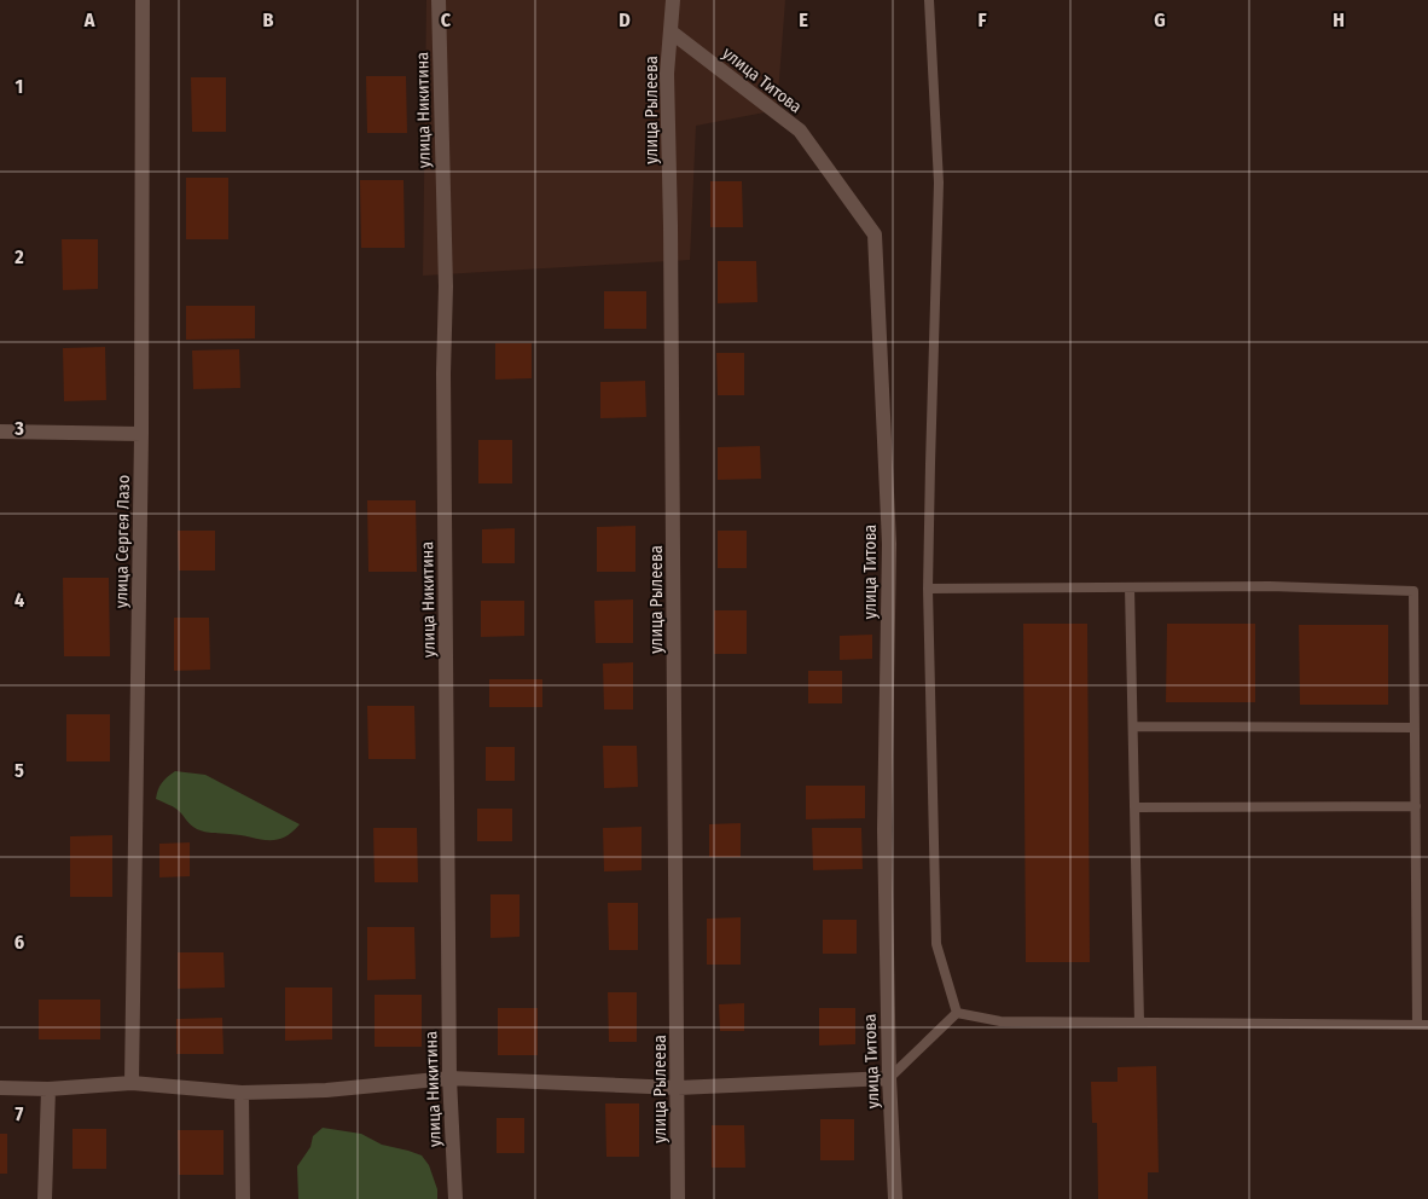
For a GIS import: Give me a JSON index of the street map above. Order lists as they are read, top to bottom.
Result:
{
  "streets": {
    "street": [
      "улица Титова",
      "улица Никитина",
      "улица Рылеева",
      "улица Сергея Лазо"
    ]
  },
  "crossings": [
    ["улица Титова", "улица Рылеева"]
  ],
  "grid": {
    "columns": [
      "A",
      "B",
      "C",
      "D",
      "E",
      "F",
      "G",
      "H"
    ],
    "rows": [
      "1",
      "2",
      "3",
      "4",
      "5",
      "6",
      "7"
    ]
  }
}
